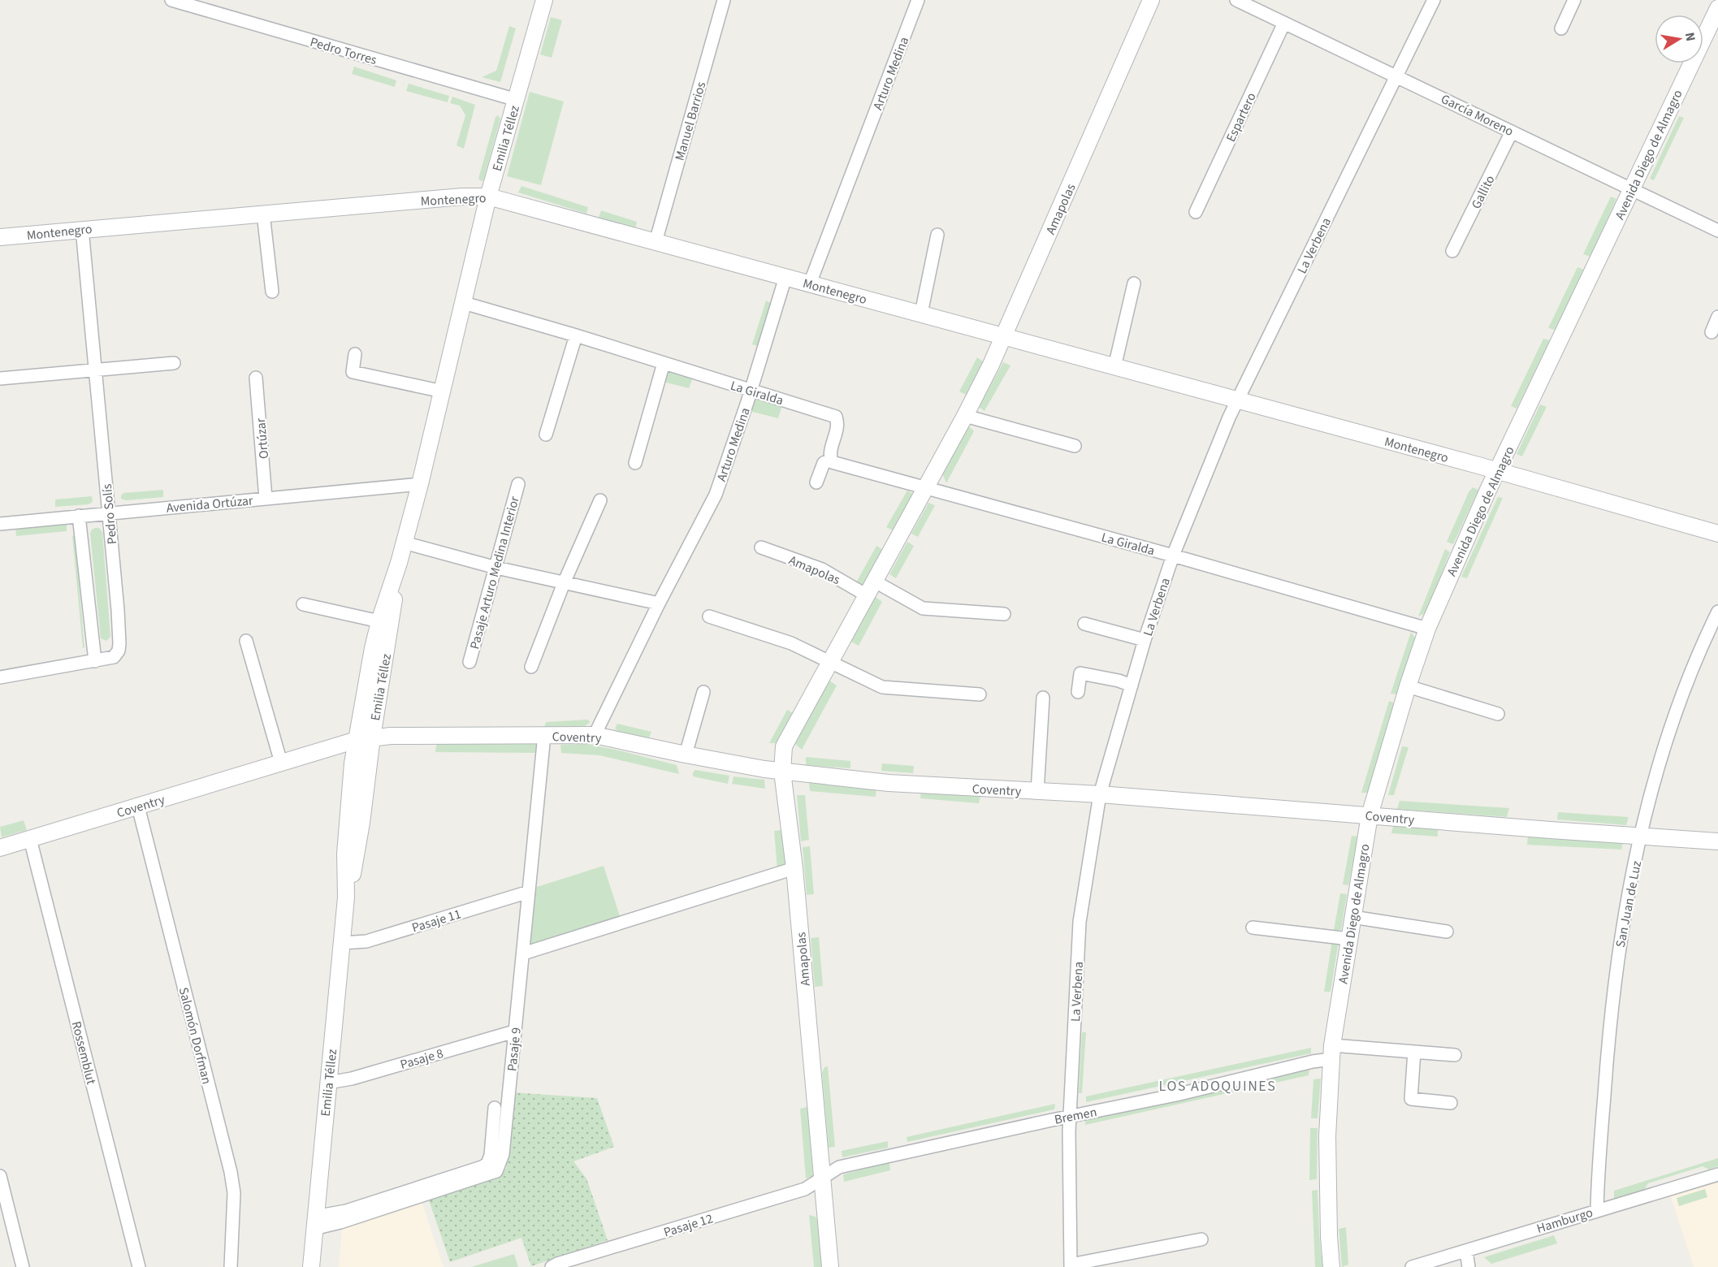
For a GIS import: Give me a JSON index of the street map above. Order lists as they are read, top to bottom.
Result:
{
  "streets": {
    "street": [
      "Pedro Torres",
      "Arturo Medina",
      "García Moreno",
      "Espartero",
      "Manuel Barrios",
      "Emilia Téllez",
      "Avenida Diego de Almagro",
      "Gallito",
      "Montenegro",
      "Amapolas",
      "La Verbena",
      "La Giralda",
      "Ortúzar",
      "Avenida Ortúzar",
      "Pedro Solís",
      "Pasaje Arturo Medina Interior",
      "Coventry",
      "San Juan de Luz",
      "Pasaje 11",
      "Salomón Dorfman",
      "Pasaje 9",
      "Rossemblut",
      "Pasaje 8",
      "Bremen",
      "Hamburgo",
      "Pasaje 12"
    ]
  },
  "crossings": [
    ["Pedro Torres", "Emilia Téllez"],
    ["Arturo Medina", "Montenegro"],
    ["Arturo Medina", "La Giralda"],
    ["Arturo Medina", "Coventry"],
    ["García Moreno", "Espartero"],
    ["García Moreno", "Avenida Diego de Almagro"],
    ["García Moreno", "Gallito"],
    ["García Moreno", "La Verbena"],
    ["Manuel Barrios", "Montenegro"],
    ["Emilia Téllez", "Montenegro"],
    ["Emilia Téllez", "La Giralda"],
    ["Emilia Téllez", "Avenida Ortúzar"],
    ["Emilia Téllez", "Coventry"],
    ["Emilia Téllez", "Pasaje 11"],
    ["Emilia Téllez", "Pasaje 9"],
    ["Emilia Téllez", "Pasaje 8"],
    ["Avenida Diego de Almagro", "Montenegro"],
    ["Avenida Diego de Almagro", "La Giralda"],
    ["Avenida Diego de Almagro", "Coventry"],
    ["Avenida Diego de Almagro", "Bremen"],
    ["Montenegro", "Amapolas"],
    ["Montenegro", "La Verbena"],
    ["Montenegro", "Pedro Solís"],
    ["Amapolas", "La Giralda"],
    ["Amapolas", "Coventry"],
    ["Amapolas", "Bremen"],
    ["Amapolas", "Pasaje 12"],
    ["La Verbena", "La Giralda"],
    ["La Verbena", "Coventry"],
    ["La Verbena", "Bremen"],
    ["Ortúzar", "Avenida Ortúzar"],
    ["Avenida Ortúzar", "Pedro Solís"],
    ["Coventry", "San Juan de Luz"],
    ["Coventry", "Salomón Dorfman"],
    ["Coventry", "Pasaje 9"],
    ["Coventry", "Rossemblut"],
    ["San Juan de Luz", "Hamburgo"],
    ["Pasaje 11", "Pasaje 9"],
    ["Pasaje 9", "Pasaje 8"],
    ["Bremen", "Pasaje 12"]
  ],
  "districts": ["LOS ADOQUINES"],
  "north": "right"
}
